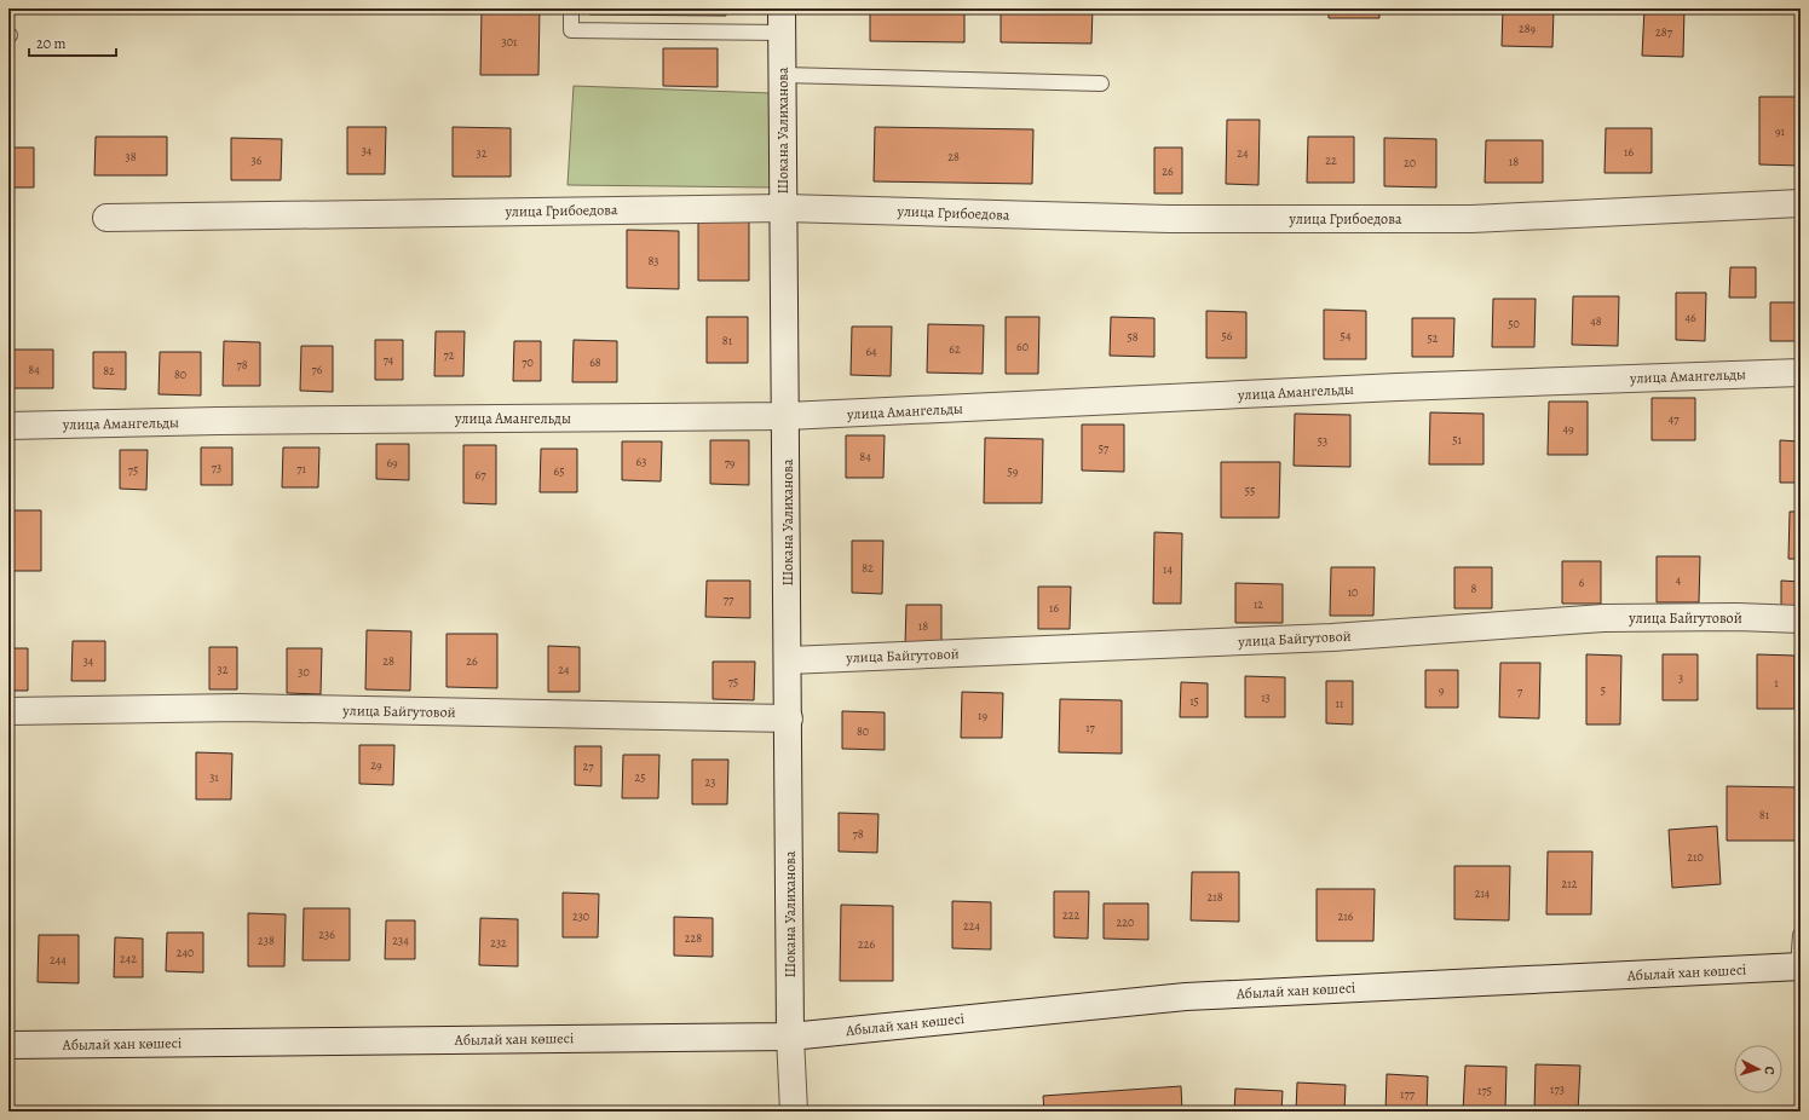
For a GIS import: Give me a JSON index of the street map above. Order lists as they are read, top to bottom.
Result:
{
  "streets": {
    "street": [
      "Шокана Уалиханова",
      "улица Грибоедова",
      "улица Амангельды",
      "улица Байгутовой",
      "Абылай хан көшесі"
    ]
  },
  "crossings": [
    ["Шокана Уалиханова", "улица Грибоедова"],
    ["Шокана Уалиханова", "улица Амангельды"],
    ["Шокана Уалиханова", "улица Байгутовой"],
    ["Шокана Уалиханова", "Абылай хан көшесі"]
  ],
  "house_numbers": [
    "289",
    "287",
    "301",
    "91",
    "34",
    "16",
    "32",
    "24",
    "38",
    "28",
    "36",
    "22",
    "18",
    "20",
    "26",
    "83",
    "46",
    "48",
    "50",
    "56",
    "54",
    "58",
    "52",
    "81",
    "60",
    "62",
    "64",
    "72",
    "74",
    "70",
    "68",
    "78",
    "84",
    "76",
    "82",
    "80",
    "47",
    "49",
    "51",
    "53",
    "57",
    "84",
    "63",
    "69",
    "79",
    "73",
    "71",
    "75",
    "65",
    "59",
    "67",
    "55",
    "82",
    "14",
    "4",
    "6",
    "8",
    "10",
    "77",
    "12",
    "16",
    "18",
    "34",
    "28",
    "26",
    "32",
    "24",
    "30",
    "3",
    "75",
    "1",
    "9",
    "5",
    "7",
    "13",
    "15",
    "11",
    "19",
    "17",
    "80",
    "29",
    "27",
    "31",
    "25",
    "23",
    "81",
    "78",
    "210",
    "212",
    "214",
    "218",
    "222",
    "230",
    "216",
    "220",
    "224",
    "236",
    "228",
    "238",
    "234",
    "232",
    "226",
    "240",
    "242",
    "244",
    "173",
    "175",
    "177"
  ],
  "scale_bar": "20 m",
  "north": "right"
}
